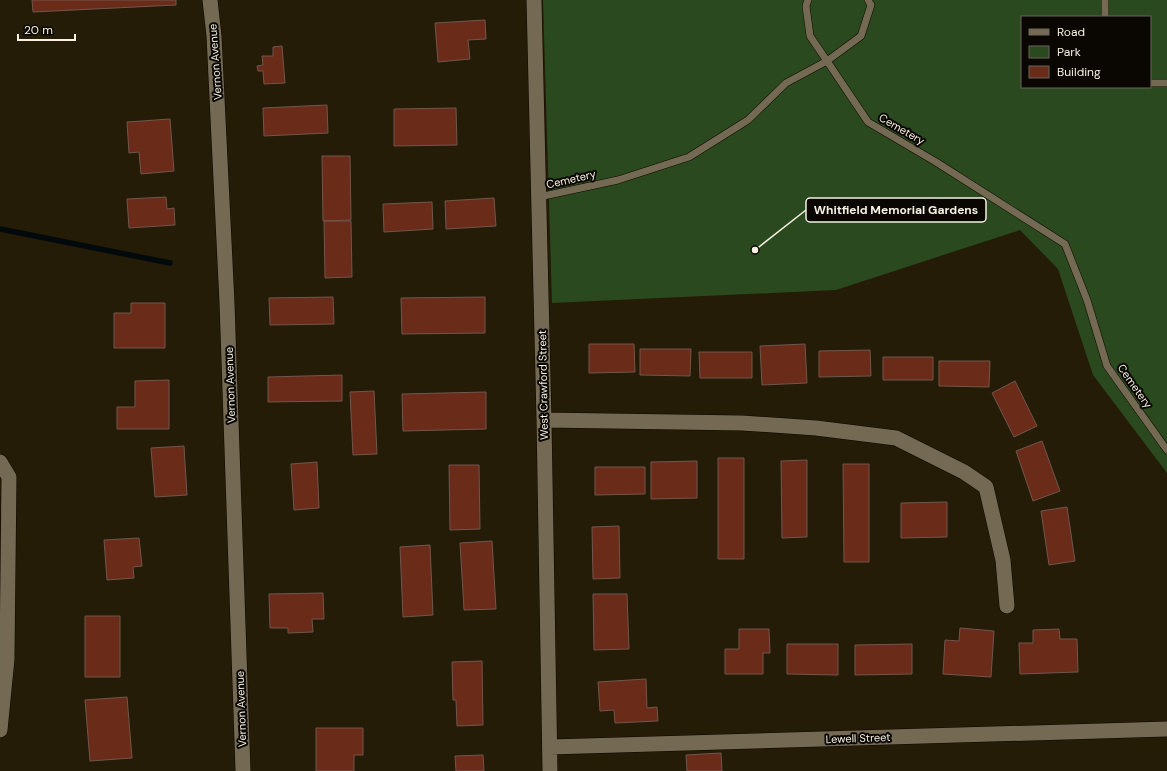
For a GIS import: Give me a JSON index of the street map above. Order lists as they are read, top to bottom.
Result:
{
  "streets": {
    "street": ["Vernon Avenue", "West Crawford Street", "Lewell Street"],
    "lane": ["Cemetery"]
  },
  "crossings": [
    ["Cemetery", "West Crawford Street"],
    ["West Crawford Street", "Lewell Street"]
  ],
  "places": ["Whitfield Memorial Gardens"],
  "legend": ["Road", "Park", "Building"],
  "scale_bar": "20 m"
}
